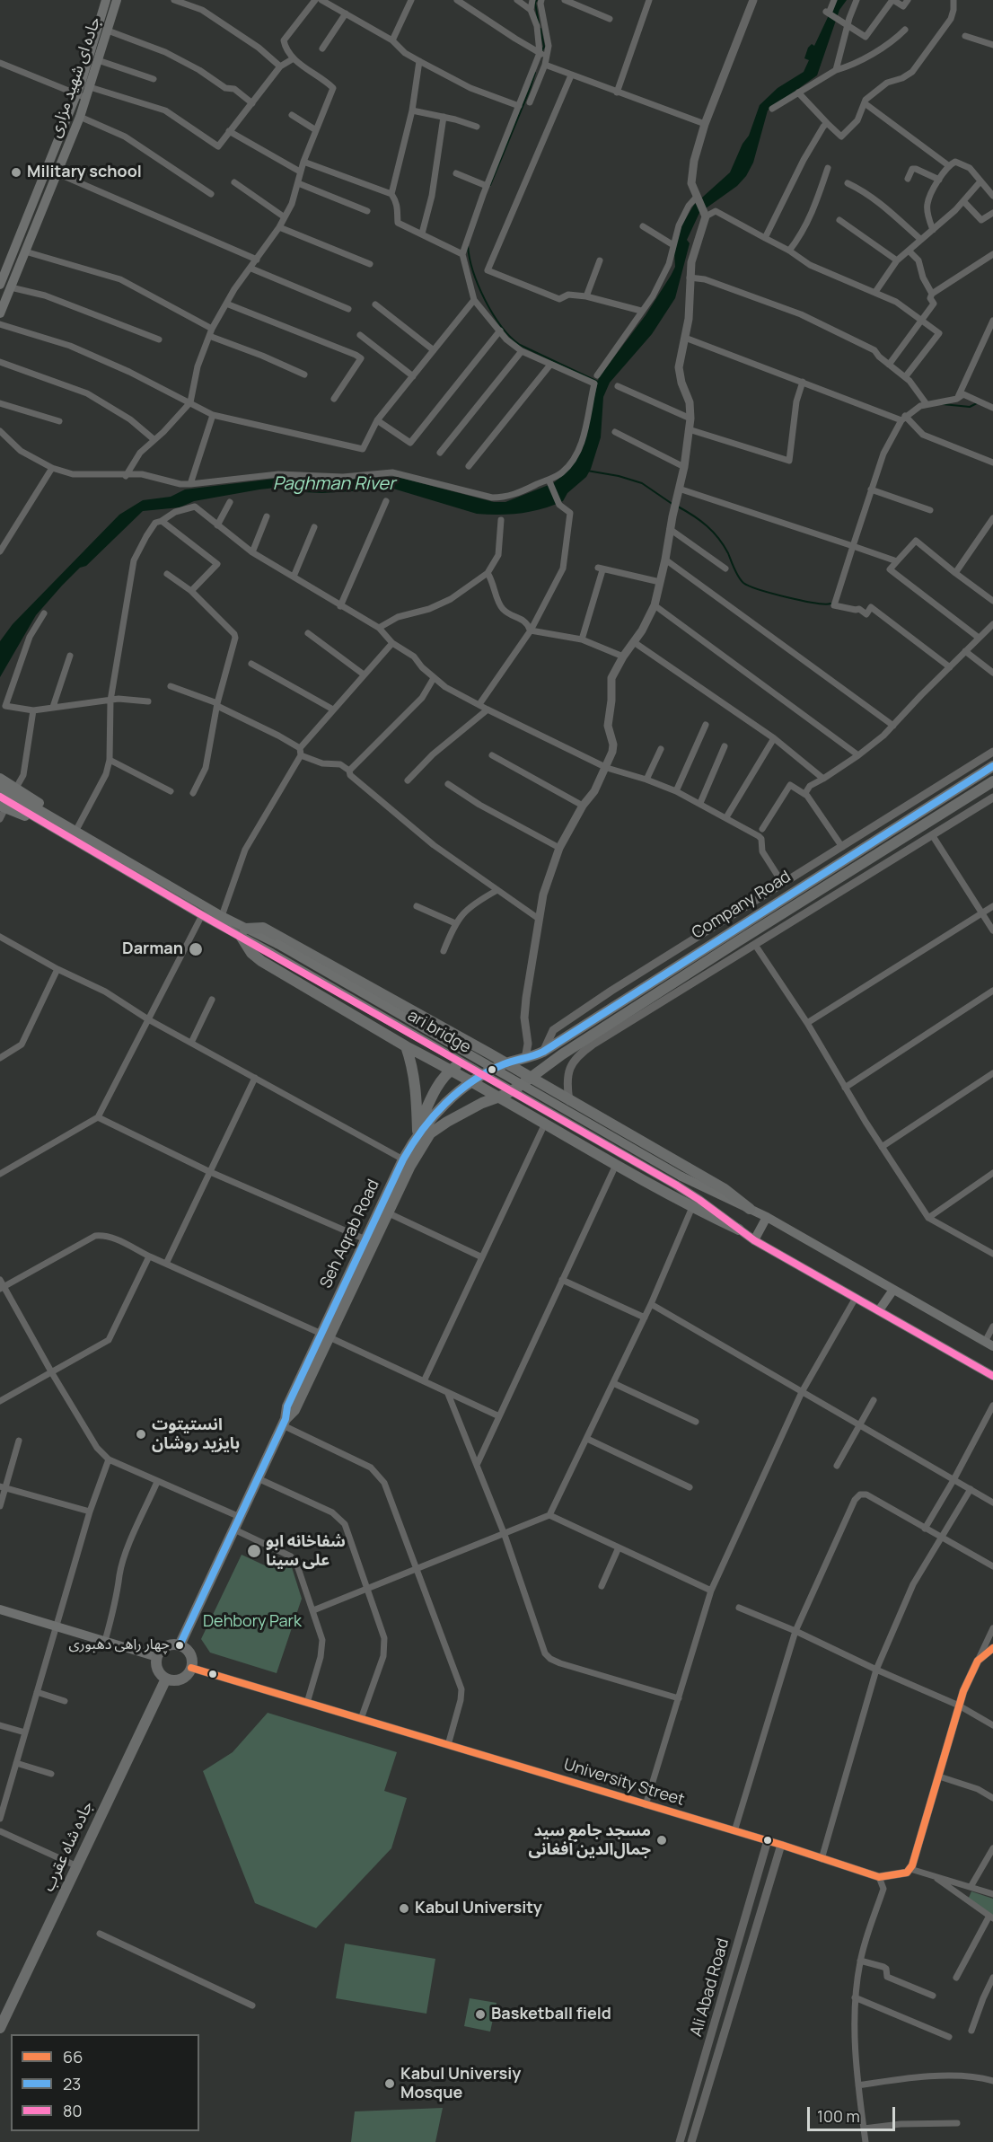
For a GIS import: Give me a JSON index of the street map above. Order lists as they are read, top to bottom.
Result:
{
  "streets": {
    "highway": ["Company Road", "Seh Aqrab Road", "جاده شاه عقرب"],
    "main road": ["جاده ای شهید مزاری", "ari bridge"],
    "street": ["University Street", "Ali Abad Road"]
  },
  "crossings": [
    ["Company Road", "Seh Aqrab Road"],
    ["Seh Aqrab Road", "University Street"],
    ["Seh Aqrab Road", "جاده شاه عقرب"],
    ["University Street", "جاده شاه عقرب"],
    ["University Street", "Ali Abad Road"]
  ],
  "water": ["Paghman River"],
  "parks": ["Dehbory Park"],
  "places": [
    "Military school",
    "Darman",
    "انستیتوت بایزید روشان",
    "شفاخانه ابو علی سینا",
    "چهار راهی دهبوری",
    "مسجد جامع سید جمال‌الدین افغانی",
    "Kabul University",
    "Basketball field",
    "Kabul Universiy Mosque"
  ],
  "lines": ["transit line 23", "transit line 80", "transit line 66"],
  "legend": ["66", "23", "80"],
  "scale_bar": "100 m"
}
